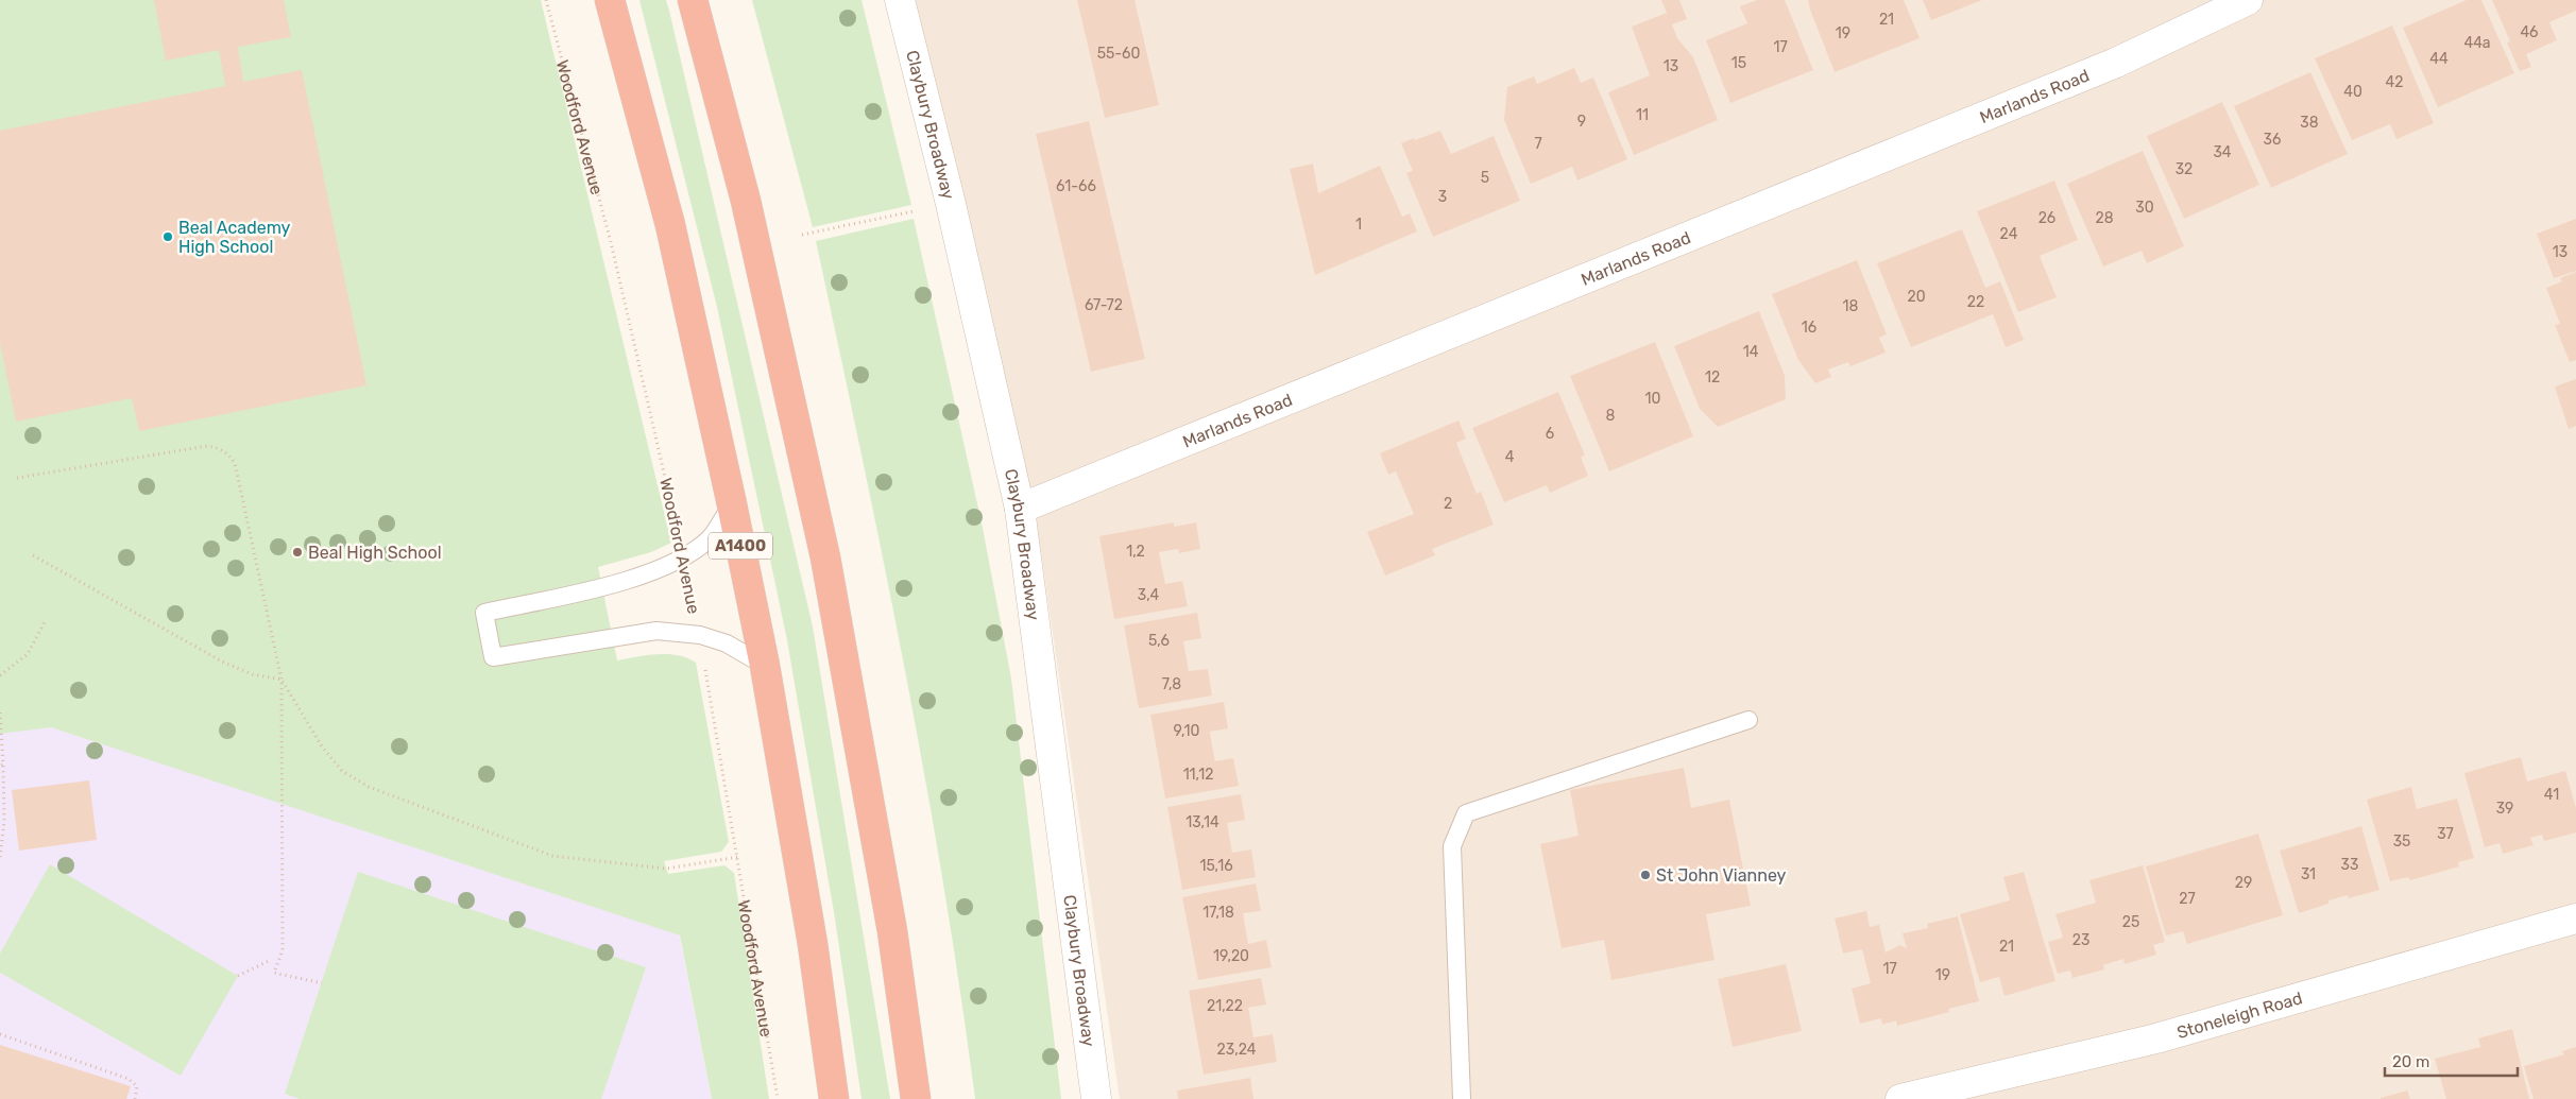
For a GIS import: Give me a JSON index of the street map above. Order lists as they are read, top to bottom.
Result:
{
  "streets": {
    "highway": ["A1400"],
    "street": ["Marlands Road", "Claybury Broadway", "Stoneleigh Road"],
    "path": ["Woodford Avenue"]
  },
  "crossings": [
    ["Marlands Road", "Claybury Broadway"]
  ],
  "places": ["Beal Academy High School", "Beal High School", "St John Vianney"],
  "house_numbers": [
    "21",
    "46",
    "19",
    "44a",
    "17",
    "55-60",
    "44",
    "15",
    "13",
    "42",
    "40",
    "11",
    "9",
    "38",
    "36",
    "7",
    "34",
    "32",
    "5",
    "61-66",
    "3",
    "30",
    "26",
    "28",
    "1",
    "24",
    "13",
    "20",
    "22",
    "67-72",
    "18",
    "16",
    "14",
    "12",
    "10",
    "8",
    "6",
    "4",
    "2",
    "1,2",
    "3,4",
    "5,6",
    "7,8",
    "9,10",
    "11,12",
    "41",
    "39",
    "13,14",
    "37",
    "35",
    "33",
    "15,16",
    "31",
    "29",
    "27",
    "17,18",
    "25",
    "23",
    "21",
    "19,20",
    "17",
    "19",
    "21,22",
    "23,24"
  ],
  "scale_bar": "20 m"
}
